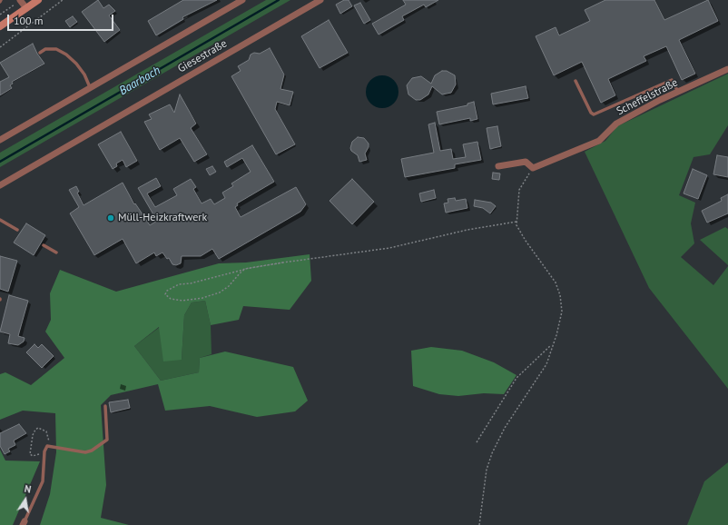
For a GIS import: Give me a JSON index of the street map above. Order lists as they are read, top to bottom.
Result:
{
  "streets": {
    "street": ["Giesestraße", "Scheffelstraße"]
  },
  "water": ["Baarbach"],
  "places": ["Müll-Heizkraftwerk"],
  "scale_bar": "100 m",
  "north": "top"
}
